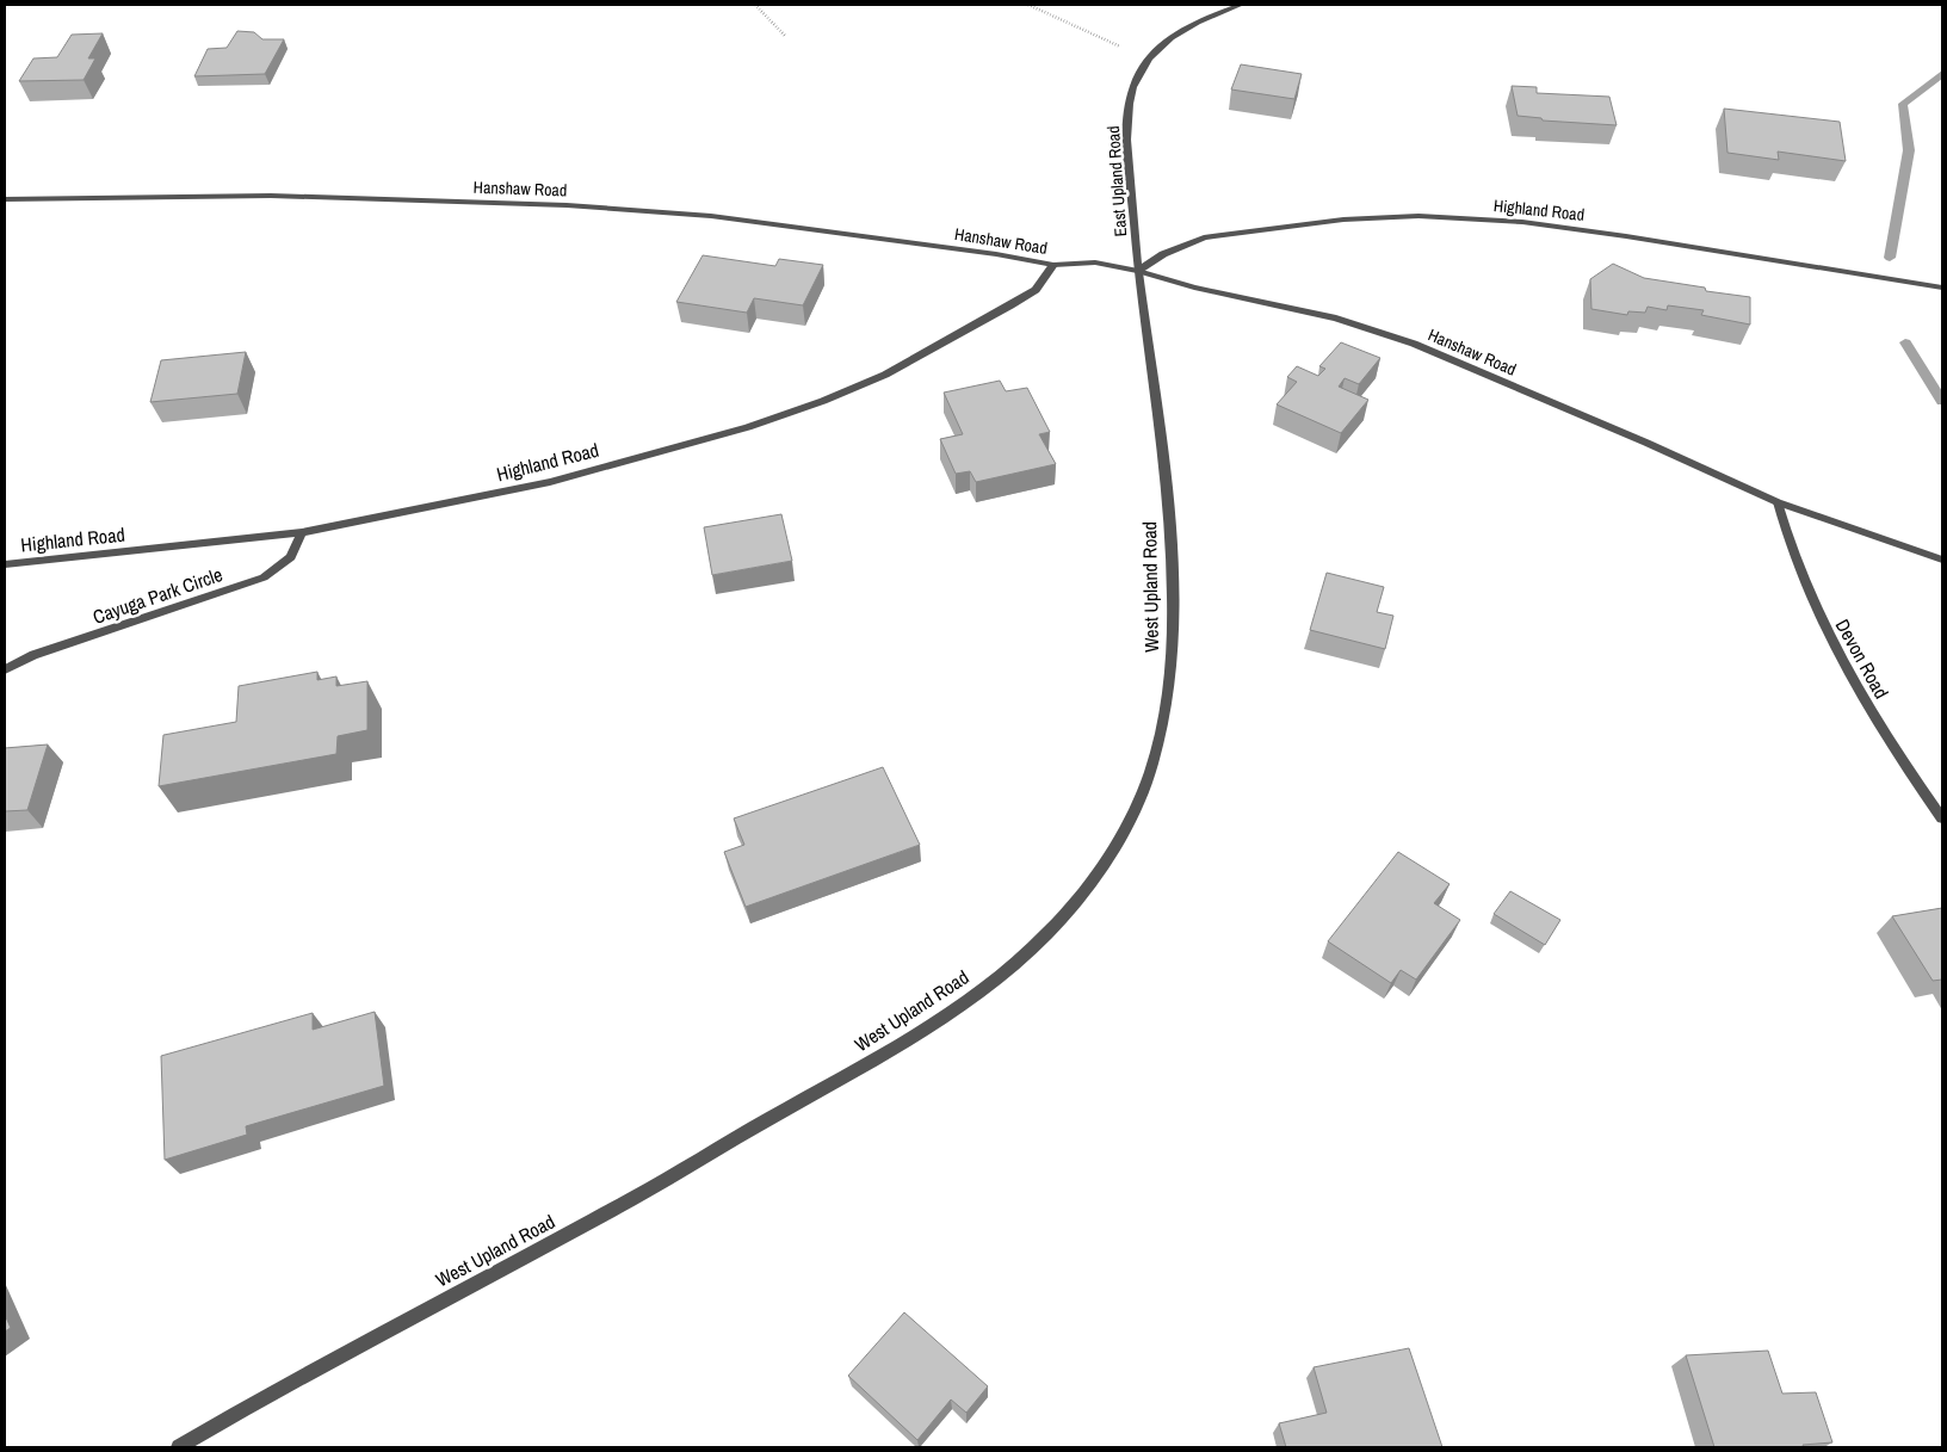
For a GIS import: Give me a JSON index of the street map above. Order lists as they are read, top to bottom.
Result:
{
  "streets": {
    "street": [
      "East Upland Road",
      "Hanshaw Road",
      "Highland Road",
      "West Upland Road",
      "Cayuga Park Circle",
      "Devon Road"
    ]
  },
  "crossings": [
    ["East Upland Road", "Hanshaw Road"],
    ["East Upland Road", "Highland Road"],
    ["East Upland Road", "West Upland Road"],
    ["Hanshaw Road", "Highland Road"],
    ["Hanshaw Road", "West Upland Road"],
    ["Hanshaw Road", "Devon Road"],
    ["Highland Road", "West Upland Road"],
    ["Highland Road", "Cayuga Park Circle"]
  ]
}
